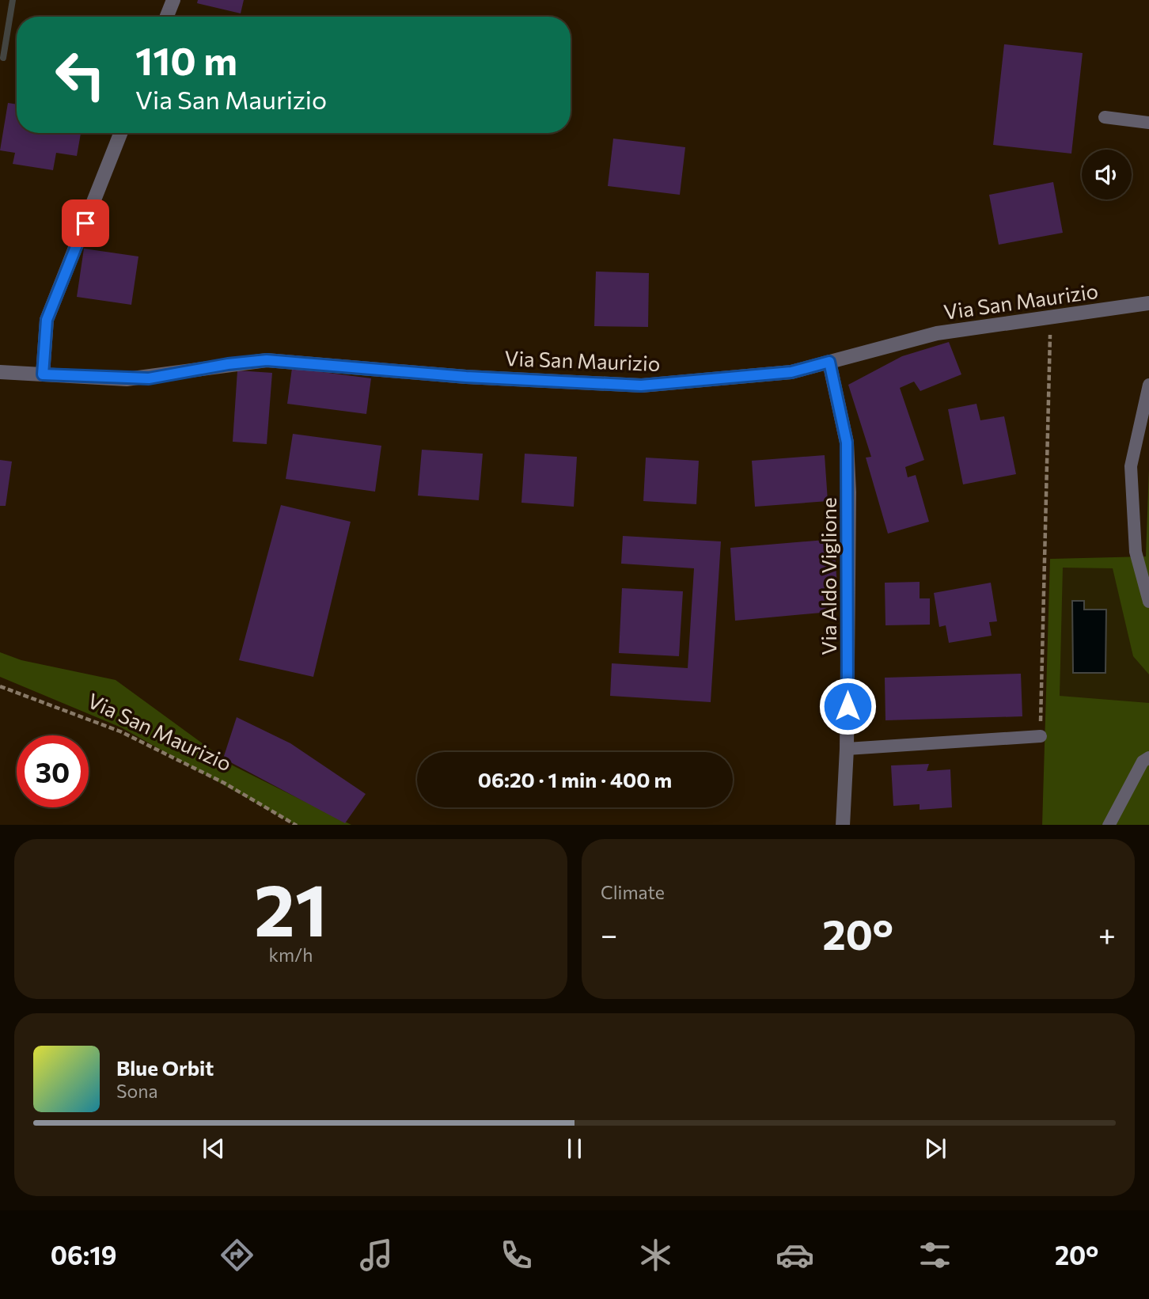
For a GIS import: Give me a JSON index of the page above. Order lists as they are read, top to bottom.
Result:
{
  "streets": {
    "street": ["Via San Maurizio", "Via Aldo Viglione"]
  },
  "crossings": [
    ["Via San Maurizio", "Via Aldo Viglione"]
  ],
  "page": {
    "turn": ["110 m", "Via San Maurizio"],
    "limit": "30",
    "trip": "06:20 · 1 min · 400 m",
    "tile": [
      ["21", "km/h"],
      "Climate"
    ],
    "heat": ["−", "20°", "+"],
    "song": ["Blue Orbit", "Sona"],
    "tabs": ["06:19", "20°"]
  }
}
